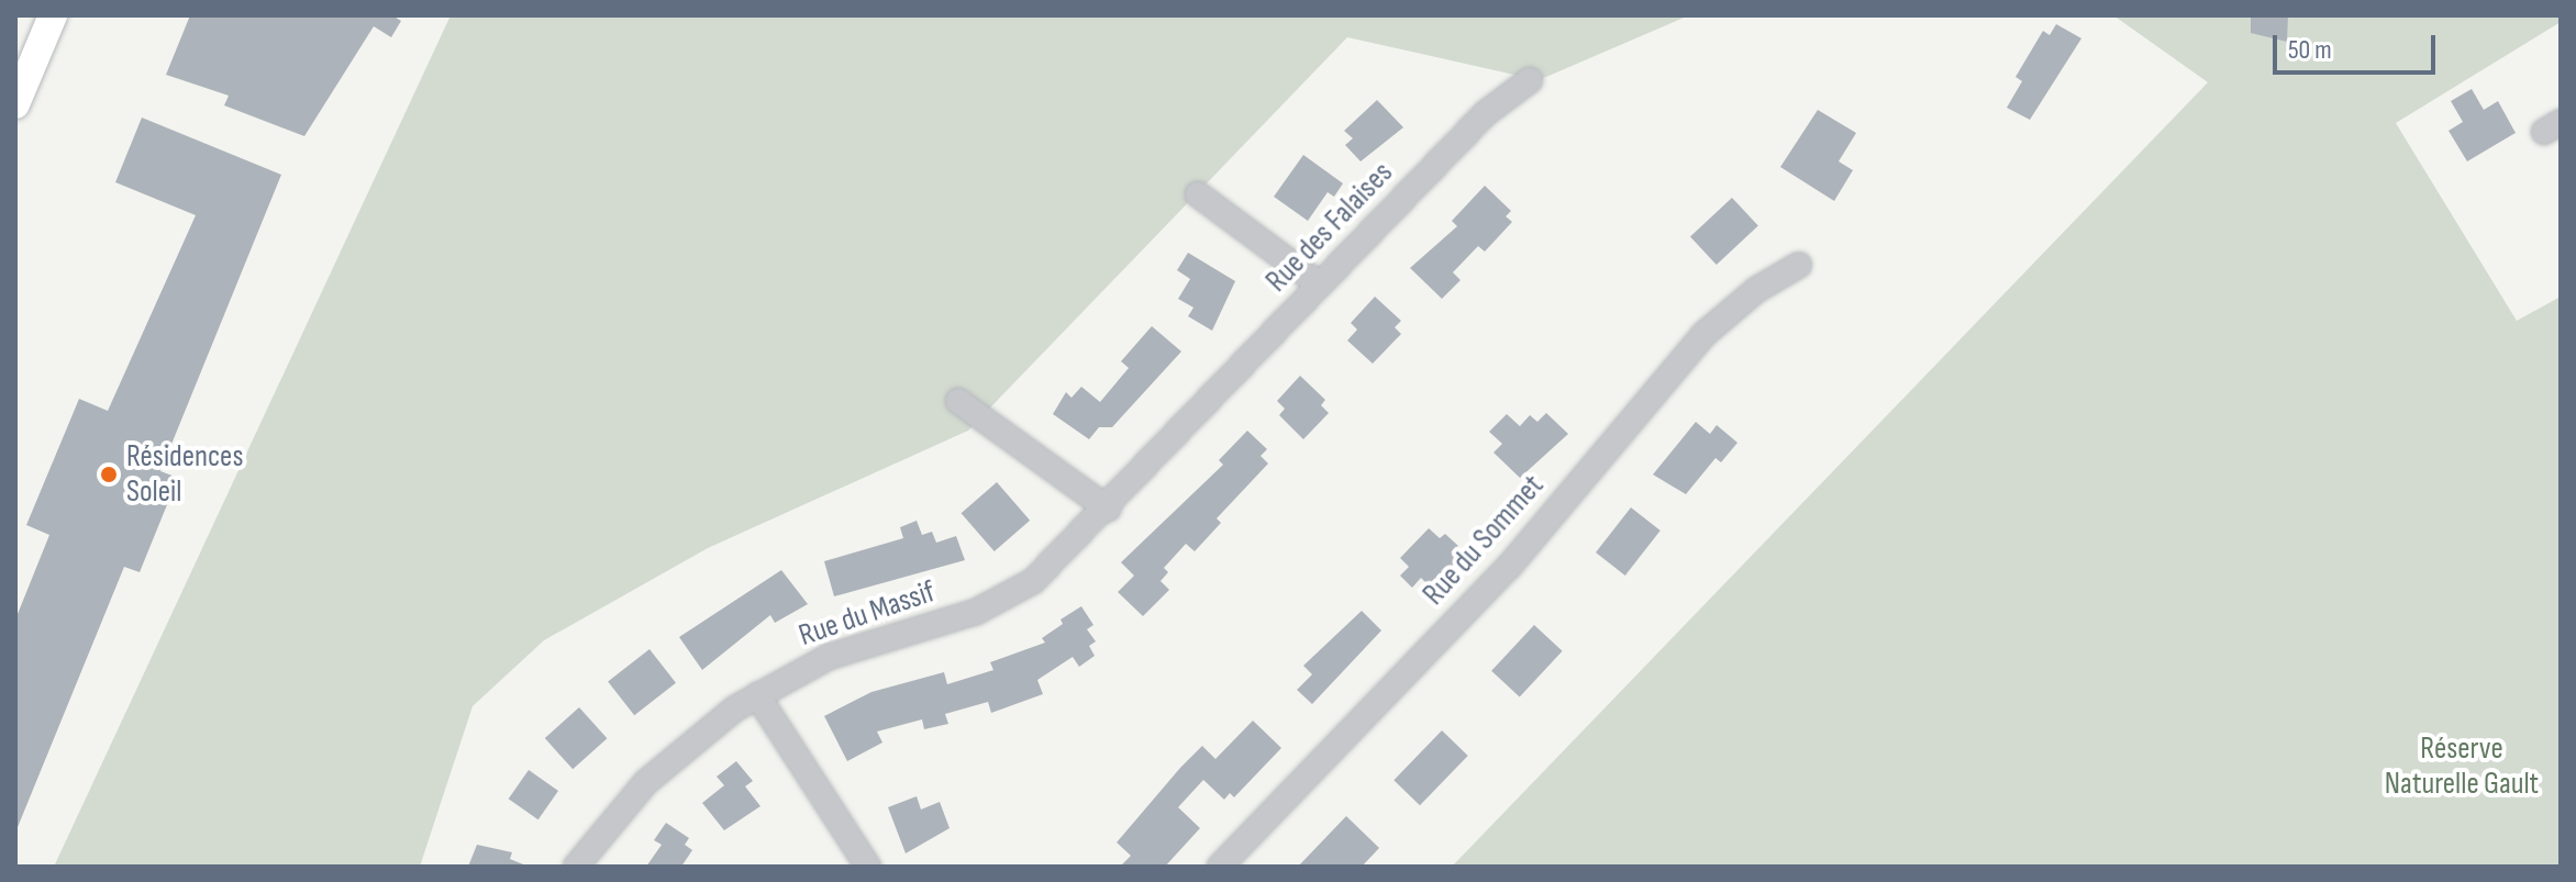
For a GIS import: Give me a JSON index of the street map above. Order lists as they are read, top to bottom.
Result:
{
  "streets": {
    "street": ["Rue des Falaises", "Rue du Sommet", "Rue du Massif"]
  },
  "crossings": [
    ["Rue des Falaises", "Rue du Massif"]
  ],
  "parks": ["Réserve Naturelle Gault"],
  "places": ["Résidences Soleil"],
  "scale_bar": "50 m"
}
